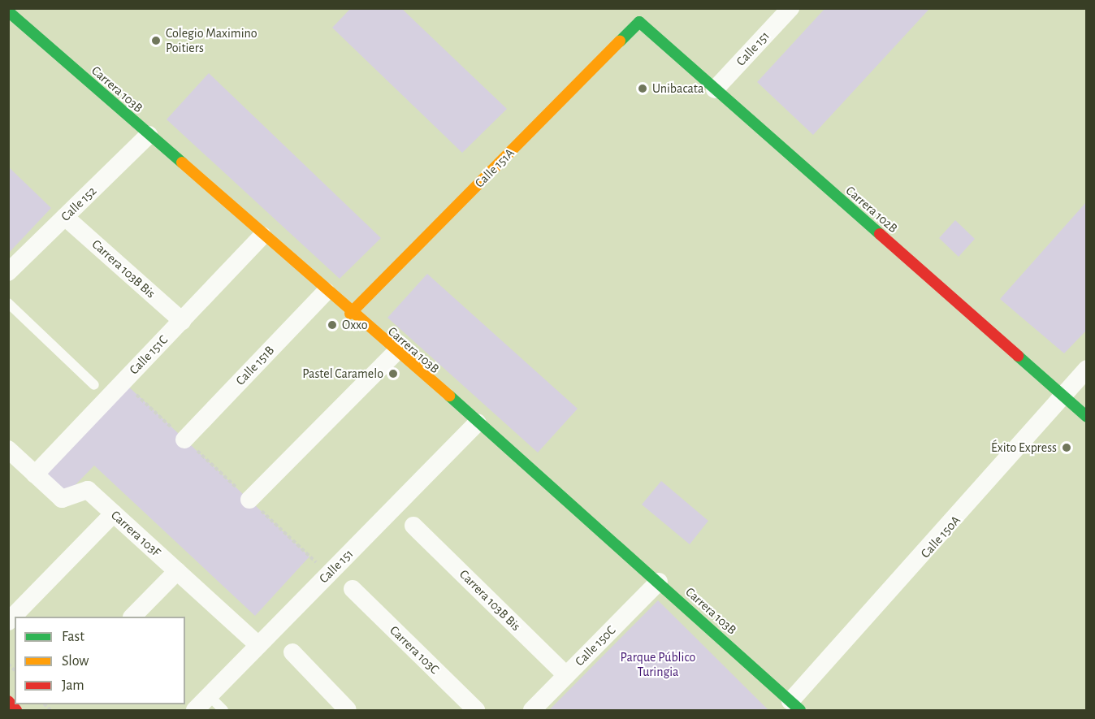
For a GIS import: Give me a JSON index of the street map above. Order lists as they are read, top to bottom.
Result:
{
  "streets": {
    "street": [
      "Calle 151",
      "Carrera 103B",
      "Calle 151A",
      "Calle 152",
      "Carrera 102B",
      "Carrera 103B Bis",
      "Calle 151C",
      "Calle 151B",
      "Carrera 103F",
      "Calle 150A",
      "Calle 150C",
      "Carrera 103C"
    ]
  },
  "crossings": [
    ["Calle 151", "Carrera 103B"],
    ["Calle 151", "Carrera 102B"],
    ["Calle 151", "Carrera 103F"],
    ["Carrera 103B", "Calle 151A"],
    ["Carrera 103B", "Calle 152"],
    ["Carrera 103B", "Calle 151C"],
    ["Carrera 103B", "Calle 151B"],
    ["Carrera 103B", "Calle 150A"],
    ["Carrera 103B", "Calle 150C"],
    ["Calle 151A", "Carrera 102B"],
    ["Calle 152", "Carrera 103B Bis"],
    ["Carrera 102B", "Calle 150A"],
    ["Carrera 103B Bis", "Calle 151C"],
    ["Carrera 103B Bis", "Calle 150C"],
    ["Calle 151C", "Carrera 103F"]
  ],
  "parks": ["Parque Público Turingia"],
  "places": [
    "Colegio Maximino Poitiers",
    "Unibacata",
    "Oxxo",
    "Pastel Caramelo",
    "Éxito Express"
  ],
  "legend": ["Fast", "Slow", "Jam"]
}
